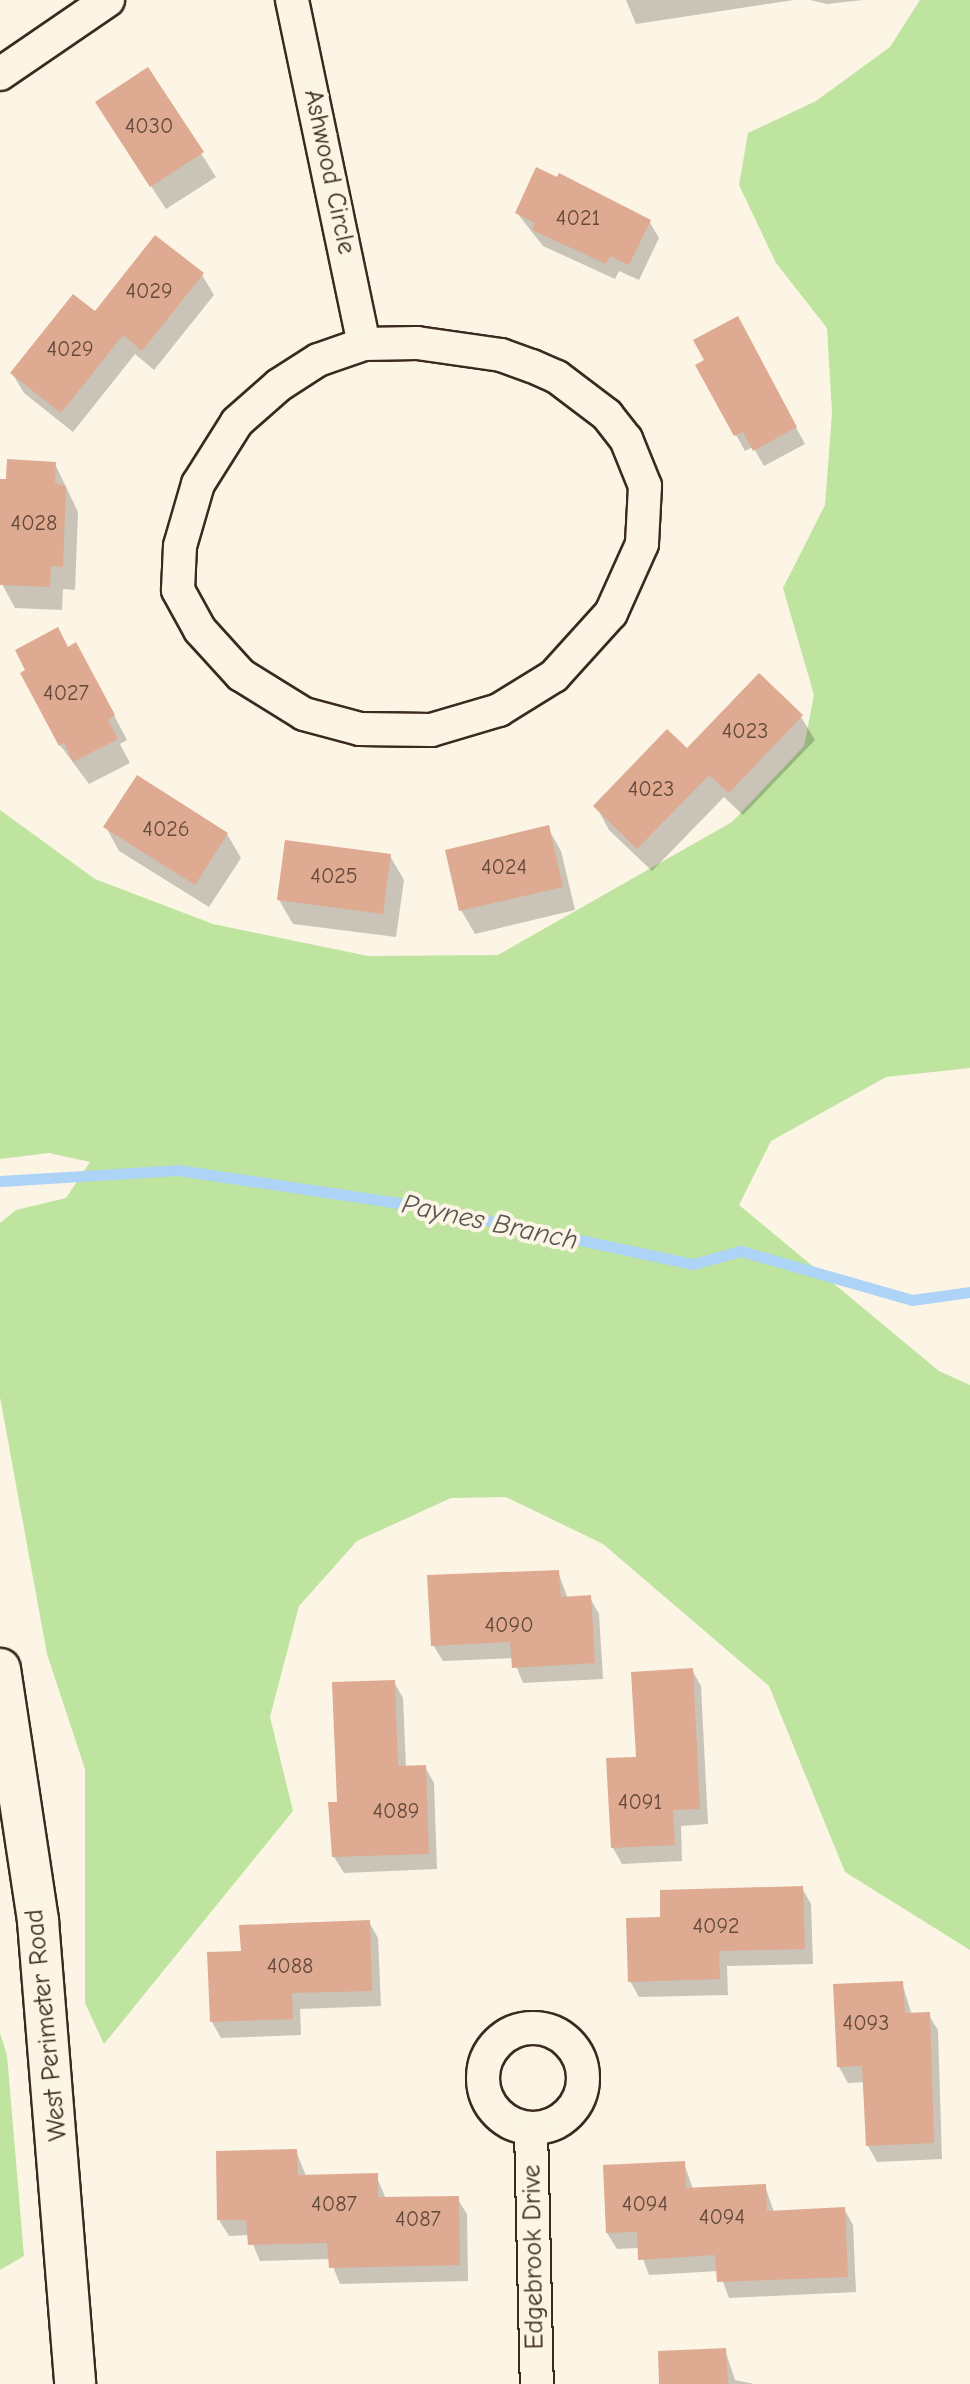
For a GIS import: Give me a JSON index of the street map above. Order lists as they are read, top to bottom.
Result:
{
  "streets": {
    "street": ["Ashwood Circle", "West Perimeter Road", "Edgebrook Drive"]
  },
  "water": ["Paynes Branch"],
  "house_numbers": [
    "4030",
    "4021",
    "4029",
    "4029",
    "4028",
    "4027",
    "4023",
    "4023",
    "4026",
    "4024",
    "4025",
    "4090",
    "4091",
    "4089",
    "4092",
    "4088",
    "4093",
    "4087",
    "4094",
    "4094",
    "4087"
  ]
}
